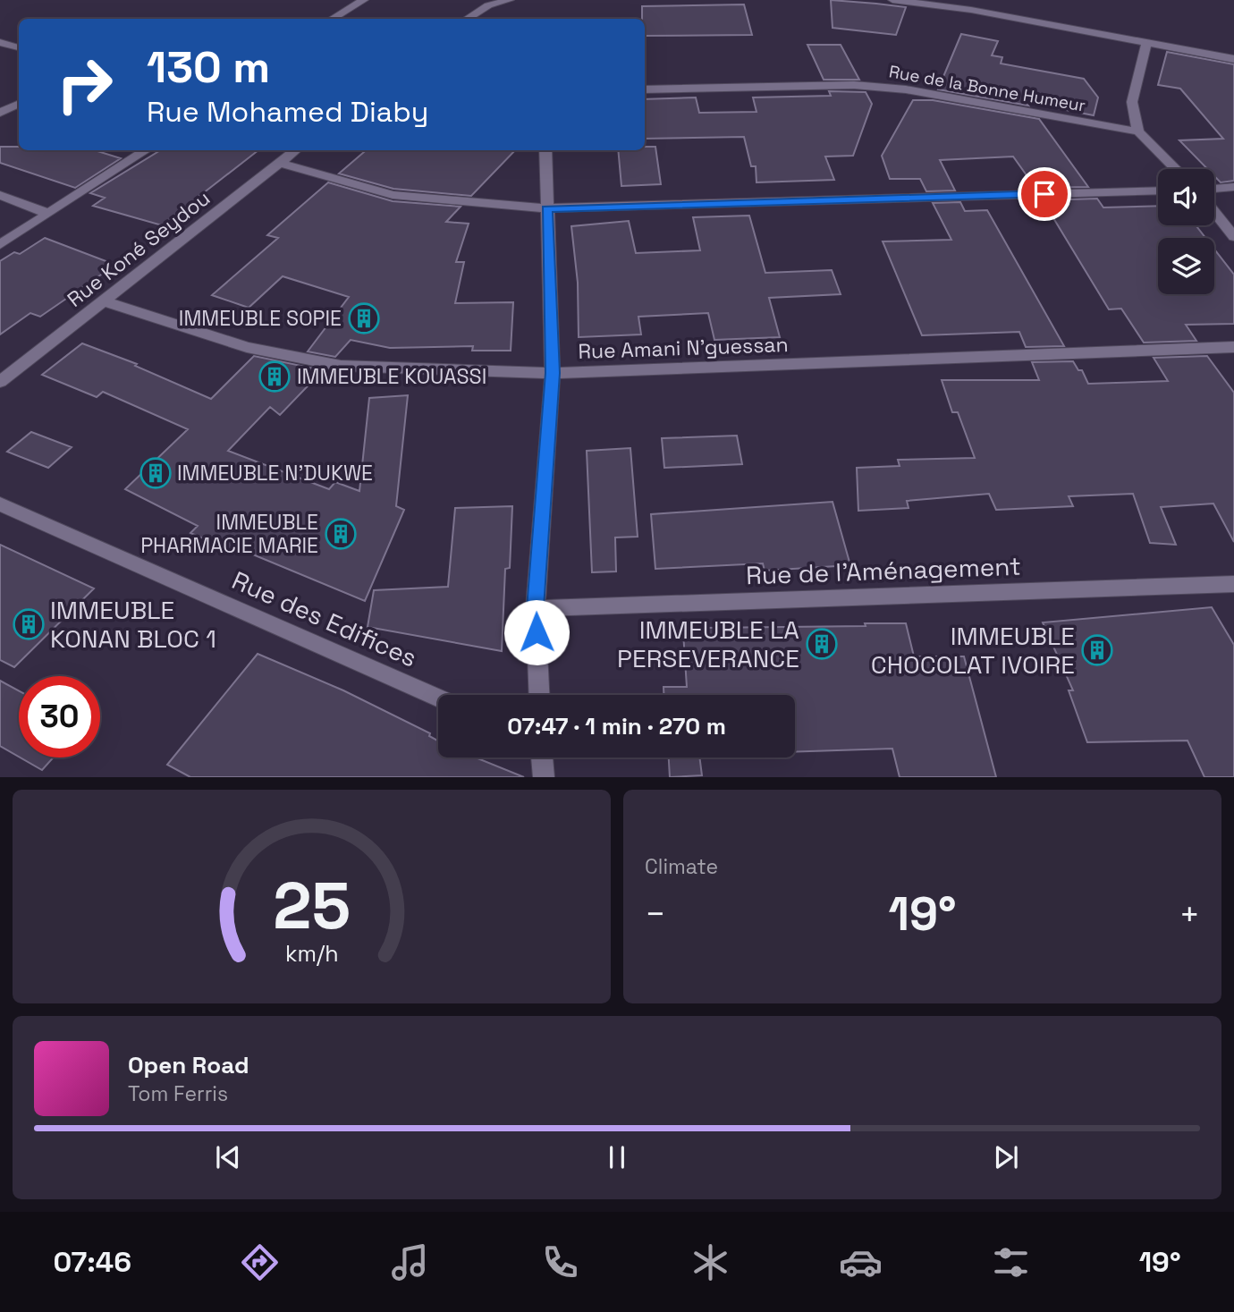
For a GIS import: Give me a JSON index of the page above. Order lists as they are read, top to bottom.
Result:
{
  "streets": {
    "street": [
      "Rue de la Bonne Humeur",
      "Rue Koné Seydou",
      "Rue Amani N'guessan",
      "Rue de l'Aménagement",
      "Rue des Edifices"
    ]
  },
  "crossings": [
    ["Rue Koné Seydou", "Rue Amani N'guessan"]
  ],
  "places": {
    "building": [
      "IMMEUBLE SOPIE",
      "IMMEUBLE KOUASSI",
      "IMMEUBLE N'DUKWE",
      "IMMEUBLE PHARMACIE MARIE",
      "IMMEUBLE KONAN BLOC 1",
      "IMMEUBLE LA PERSEVERANCE",
      "IMMEUBLE CHOCOLAT IVOIRE"
    ]
  },
  "page": {
    "turn": ["130 m", "Rue Mohamed Diaby"],
    "limit": "30",
    "trip": "07:47 · 1 min · 270 m",
    "tile": "Climate",
    "heat": ["−", "19°", "+"],
    "song": ["Open Road", "Tom Ferris"],
    "tabs": ["07:46", "19°"],
    "gauge": ["25", "km/h"]
  }
}
